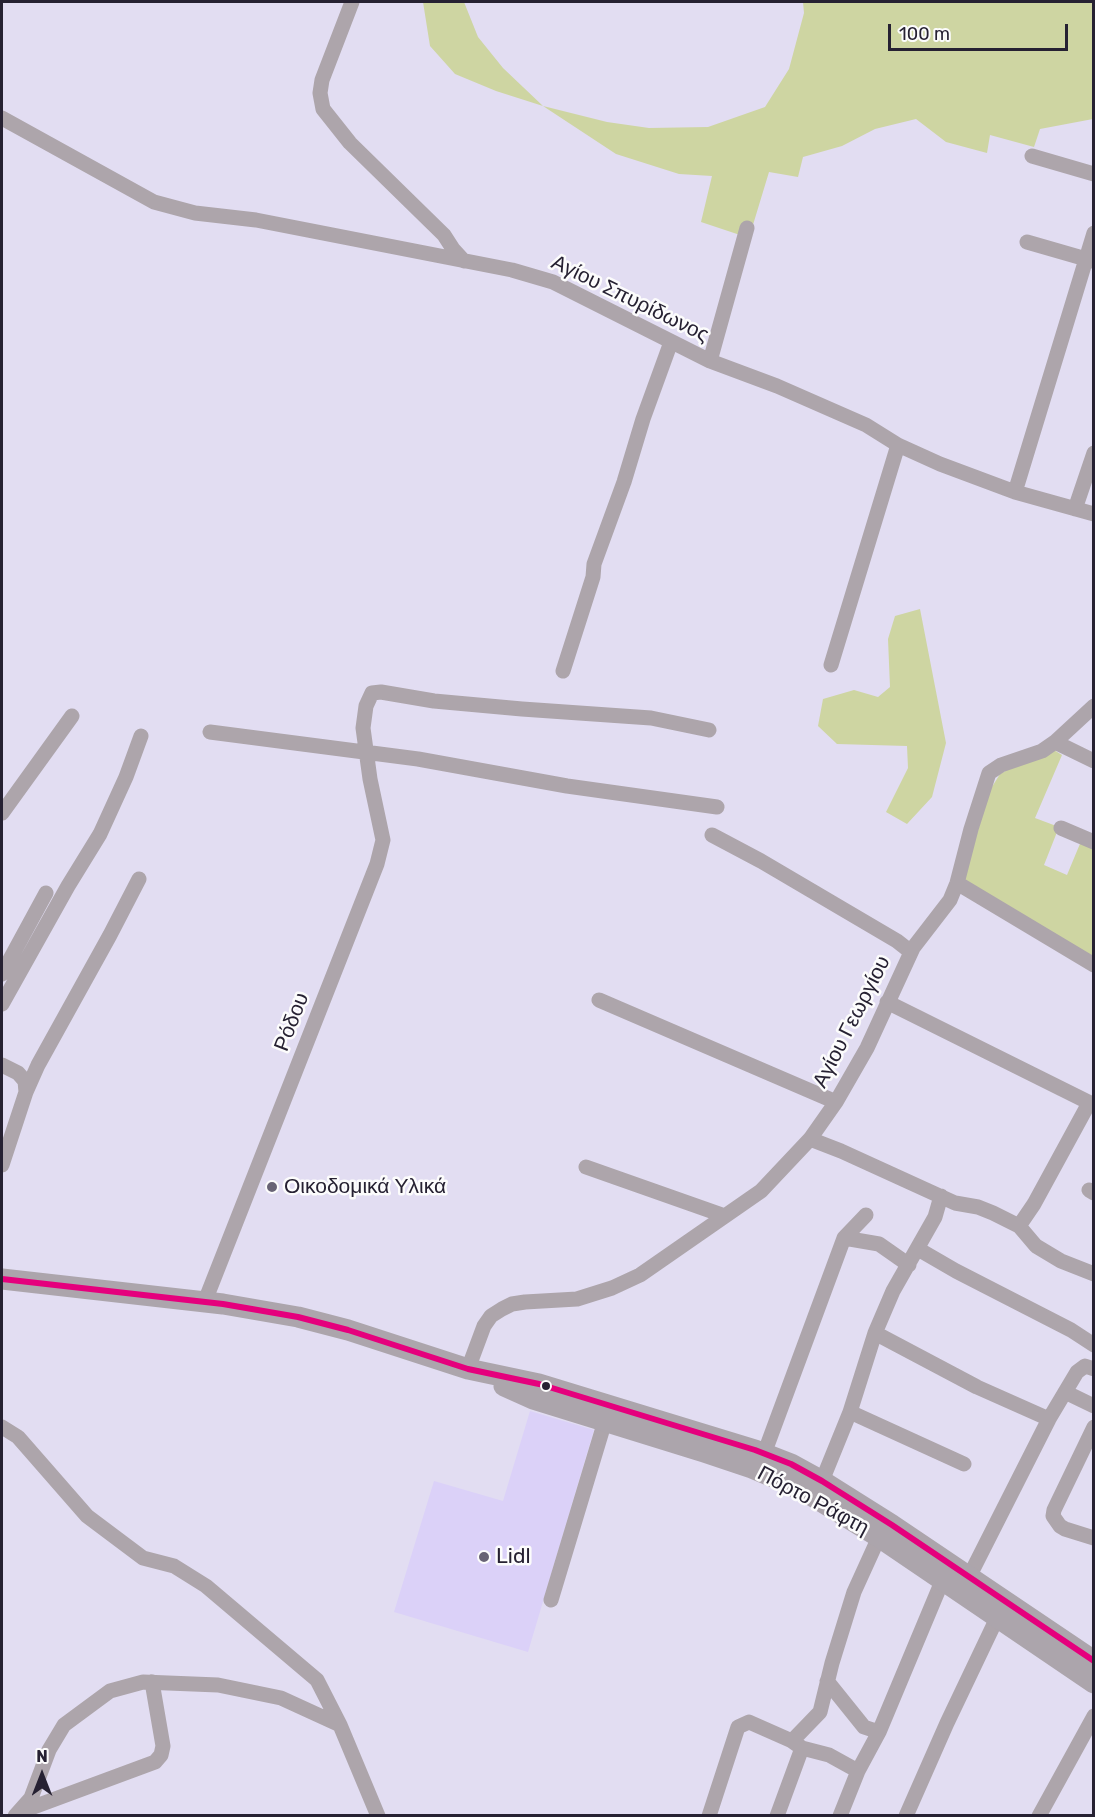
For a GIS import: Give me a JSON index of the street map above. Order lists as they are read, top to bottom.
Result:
{
  "streets": {
    "main road": ["Πόρτο Ράφτη"],
    "street": ["Αγίου Σπυρίδωνος", "Ρόδου", "Αγίου Γεωργίου"]
  },
  "crossings": [
    ["Ρόδου", "Πόρτο Ράφτη"],
    ["Αγίου Γεωργίου", "Πόρτο Ράφτη"]
  ],
  "places": ["Οικοδομικά Υλικά", "Lidl"],
  "scale_bar": "100 m",
  "north": "top"
}
